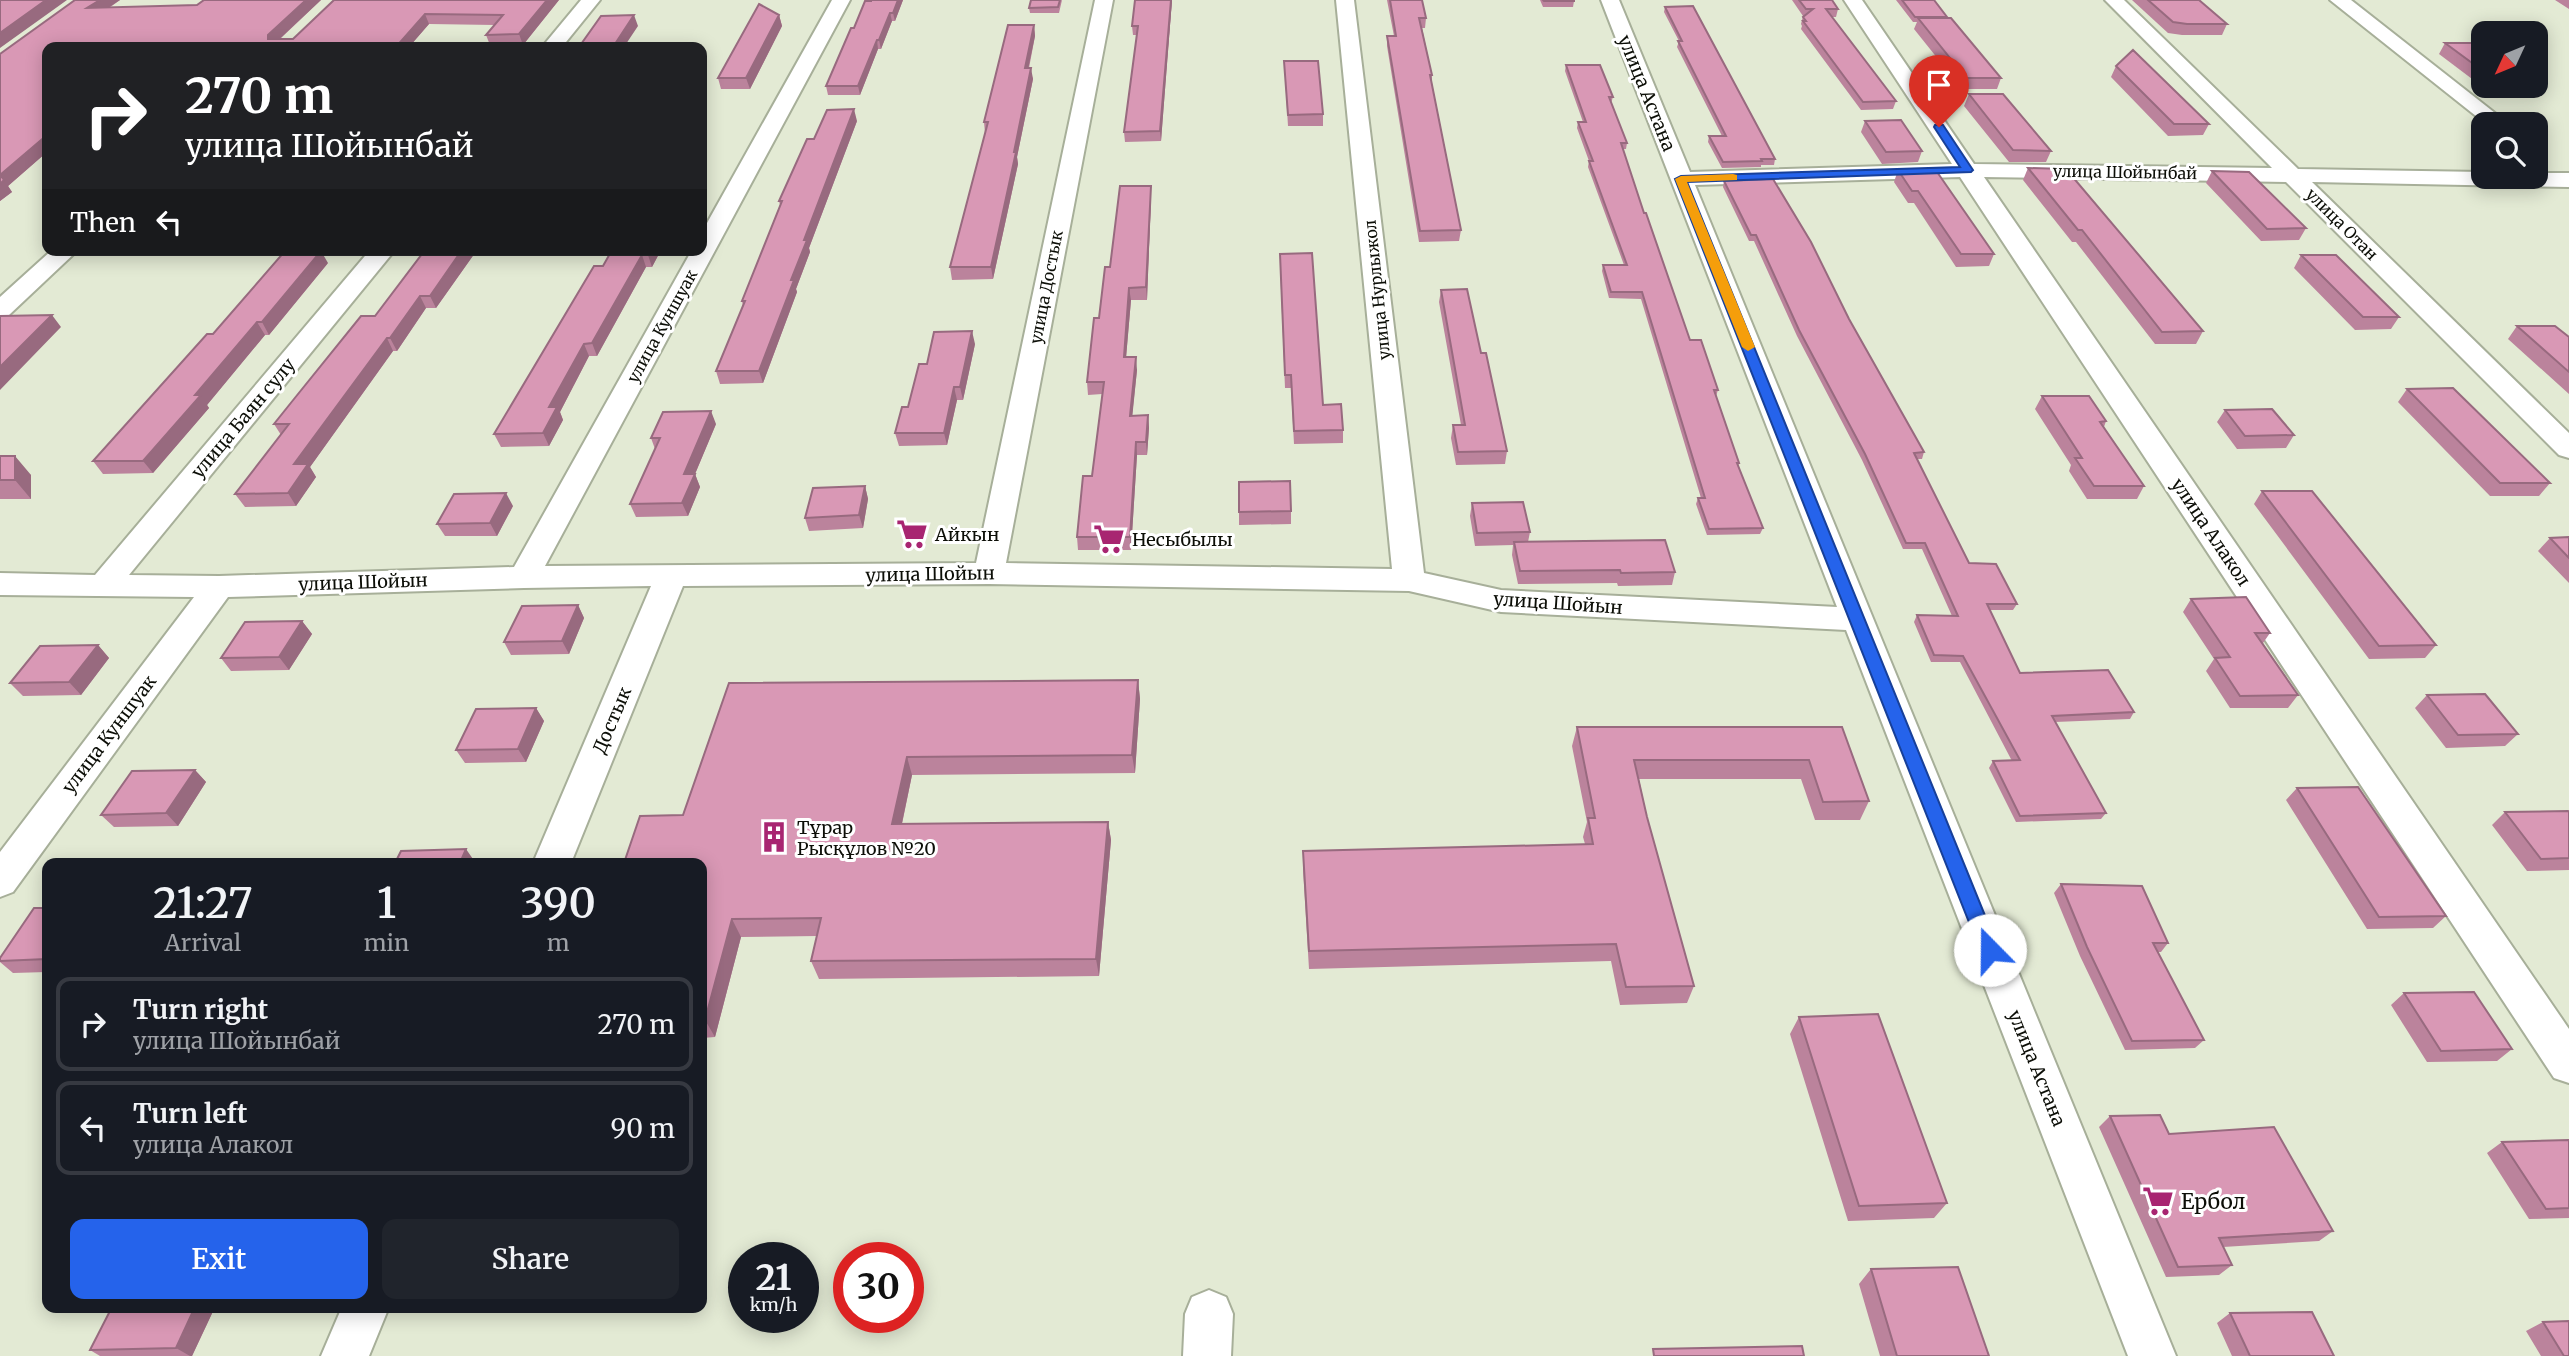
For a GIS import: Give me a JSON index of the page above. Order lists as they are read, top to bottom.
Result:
{
  "streets": {
    "street": [
      "улица Астана",
      "улица Шойынбай",
      "улица Отан",
      "улица Достык",
      "улица Нурлыжол",
      "улица Куншуак",
      "улица Баян сулу",
      "улица Алакол",
      "улица Шойын",
      "Достык"
    ]
  },
  "crossings": [
    ["улица Астана", "улица Шойынбай"],
    ["улица Астана", "улица Шойын"],
    ["улица Шойынбай", "улица Отан"],
    ["улица Шойынбай", "улица Алакол"],
    ["улица Достык", "улица Шойын"],
    ["улица Нурлыжол", "улица Шойын"],
    ["улица Куншуак", "улица Шойын"],
    ["улица Баян сулу", "улица Шойын"],
    ["улица Шойын", "Достык"]
  ],
  "places": {
    "supermarket": ["Айкын", "Несыбылы", "Ербол"],
    "building": ["Тұрар Рысқұлов №20"]
  },
  "north": "bottom left",
  "page": {
    "turn": ["270 m", "улица Шойынбай"],
    "then": "Then",
    "eta": [
      "21:27",
      "Arrival",
      "1",
      "min",
      "390",
      "m"
    ],
    "list": [
      {
        "name": "Turn right",
        "note": "улица Шойынбай",
        "value": "270 m"
      },
      {
        "name": "Turn left",
        "note": "улица Алакол",
        "value": "90 m"
      }
    ],
    "buttons": ["Exit", "Share"],
    "speed": "21 km/h",
    "limit": "30"
  }
}
